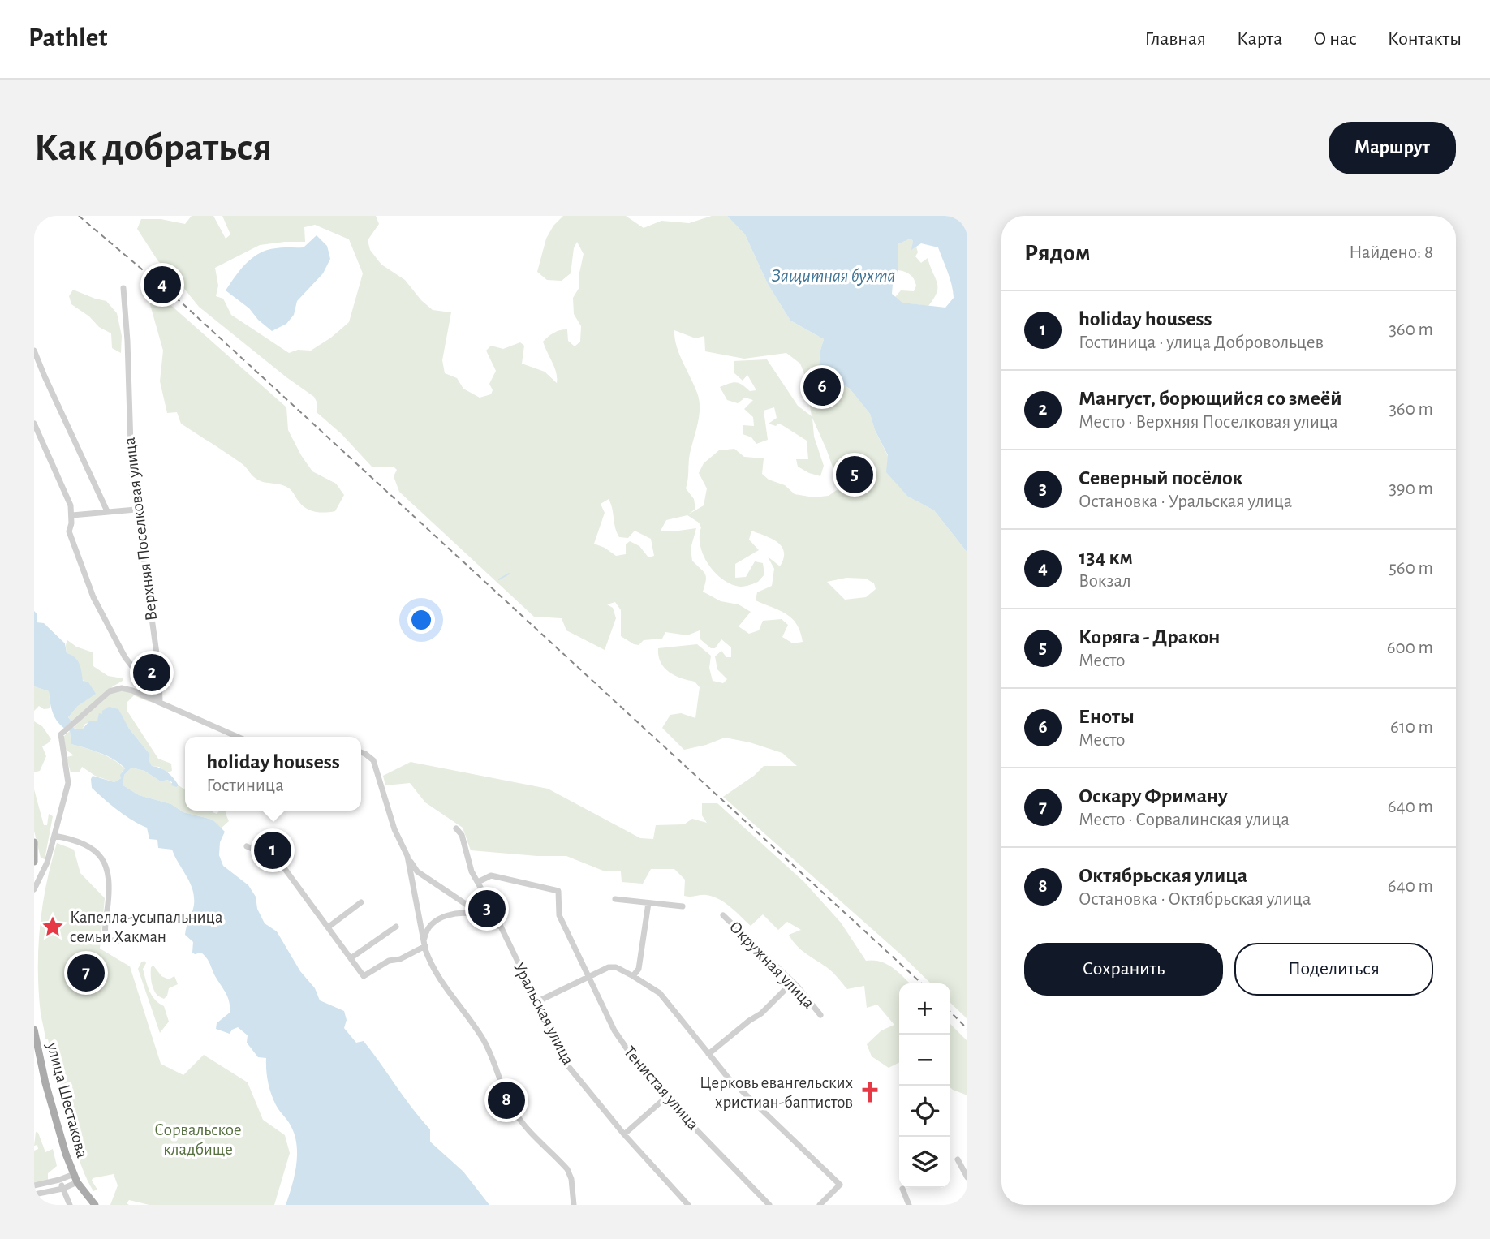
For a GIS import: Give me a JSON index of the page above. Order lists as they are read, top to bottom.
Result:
{
  "streets": {
    "main road": ["улица Шестакова"],
    "street": [
      "Верхняя Поселковая улица",
      "Окружная улица",
      "Уральская улица",
      "Тенистая улица"
    ]
  },
  "crossings": [
    ["Уральская улица", "Тенистая улица"]
  ],
  "water": ["Защитная бухта"],
  "parks": ["Сорвальское кладбище"],
  "places": {
    "place": ["Капелла-усыпальница семьи Хакман"],
    "church": ["Церковь евангельских христиан-баптистов"]
  },
  "page": {
    "header": "Pathlet",
    "nav": [
      "Главная",
      "Карта",
      "О нас",
      "Контакты"
    ],
    "buttons": [
      "Маршрут",
      ["Сохранить", "Поделиться"]
    ],
    "title": "Как добраться",
    "heading": ["Рядом", "Найдено: 8"],
    "pins": [
      "4",
      "6",
      "5",
      "2",
      "1",
      "3",
      "7",
      "8"
    ],
    "list": [
      {
        "mark": "1",
        "name": "holiday housess",
        "note": "Гостиница · улица Добровольцев",
        "value": "360 m"
      },
      {
        "mark": "2",
        "name": "Мангуст, борющийся со змеёй",
        "note": "Место · Верхняя Поселковая улица",
        "value": "360 m"
      },
      {
        "mark": "3",
        "name": "Северный посёлок",
        "note": "Остановка · Уральская улица",
        "value": "390 m"
      },
      {
        "mark": "4",
        "name": "134 км",
        "note": "Вокзал",
        "value": "560 m"
      },
      {
        "mark": "5",
        "name": "Коряга - Дракон",
        "note": "Место",
        "value": "600 m"
      },
      {
        "mark": "6",
        "name": "Еноты",
        "note": "Место",
        "value": "610 m"
      },
      {
        "mark": "7",
        "name": "Оскару Фриману",
        "note": "Место · Сорвалинская улица",
        "value": "640 m"
      },
      {
        "mark": "8",
        "name": "Октябрьская улица",
        "note": "Остановка · Октябрьская улица",
        "value": "640 m"
      }
    ],
    "popup": ["holiday housess", "Гостиница"],
    "map_buttons": ["+", "−"]
  }
}
